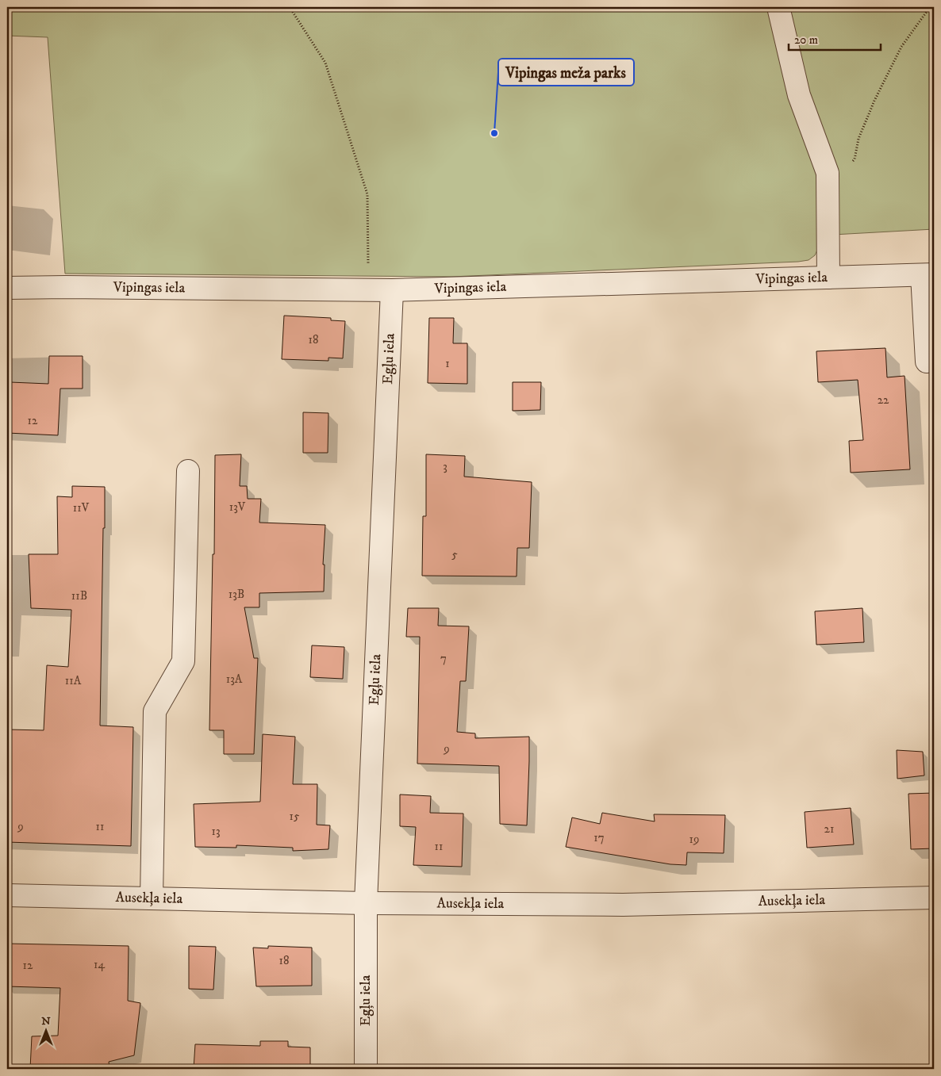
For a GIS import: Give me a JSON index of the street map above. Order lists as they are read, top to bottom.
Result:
{
  "streets": {
    "street": ["Vipingas iela", "Egļu iela", "Ausekļa iela"]
  },
  "crossings": [
    ["Vipingas iela", "Egļu iela"],
    ["Egļu iela", "Ausekļa iela"]
  ],
  "places": ["Vipingas meža parks"],
  "house_numbers": [
    "18",
    "1",
    "22",
    "12",
    "3",
    "13V",
    "11V",
    "5",
    "13B",
    "11B",
    "7",
    "13A",
    "11A",
    "9",
    "15",
    "9",
    "11",
    "21",
    "13",
    "17",
    "19",
    "11",
    "18",
    "14",
    "12"
  ],
  "scale_bar": "20 m",
  "north": "top"
}
